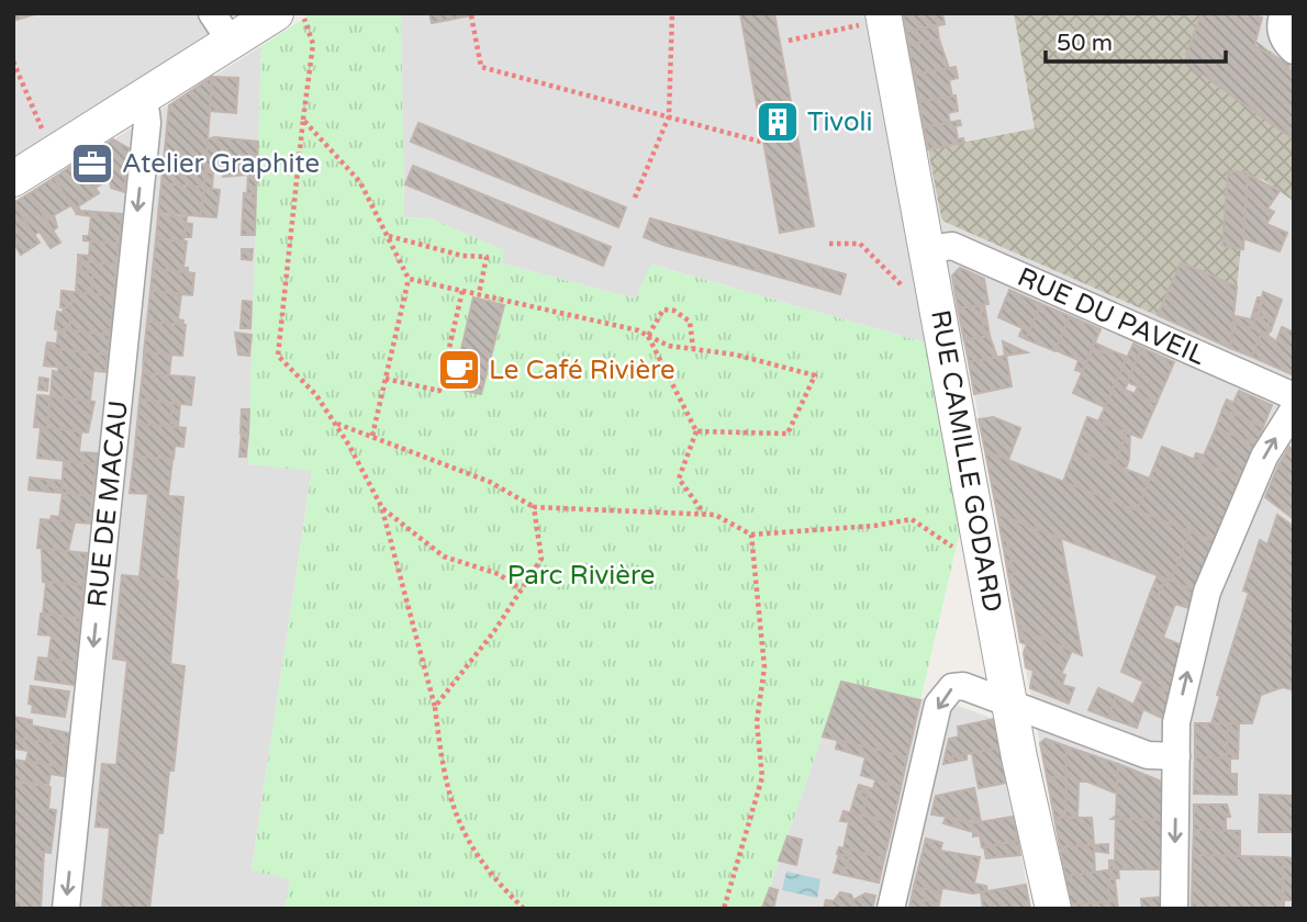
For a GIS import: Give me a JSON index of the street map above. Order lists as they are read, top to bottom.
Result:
{
  "streets": {
    "street": ["RUE DU PAVEIL", "RUE CAMILLE GODARD", "RUE DE MACAU"]
  },
  "crossings": [
    ["RUE DU PAVEIL", "RUE CAMILLE GODARD"]
  ],
  "one_way": ["RUE DE MACAU"],
  "parks": ["Parc Rivière"],
  "places": {
    "building": ["Tivoli"],
    "office": ["Atelier Graphite"],
    "cafe": ["Le Café Rivière"]
  },
  "scale_bar": "50 m"
}
